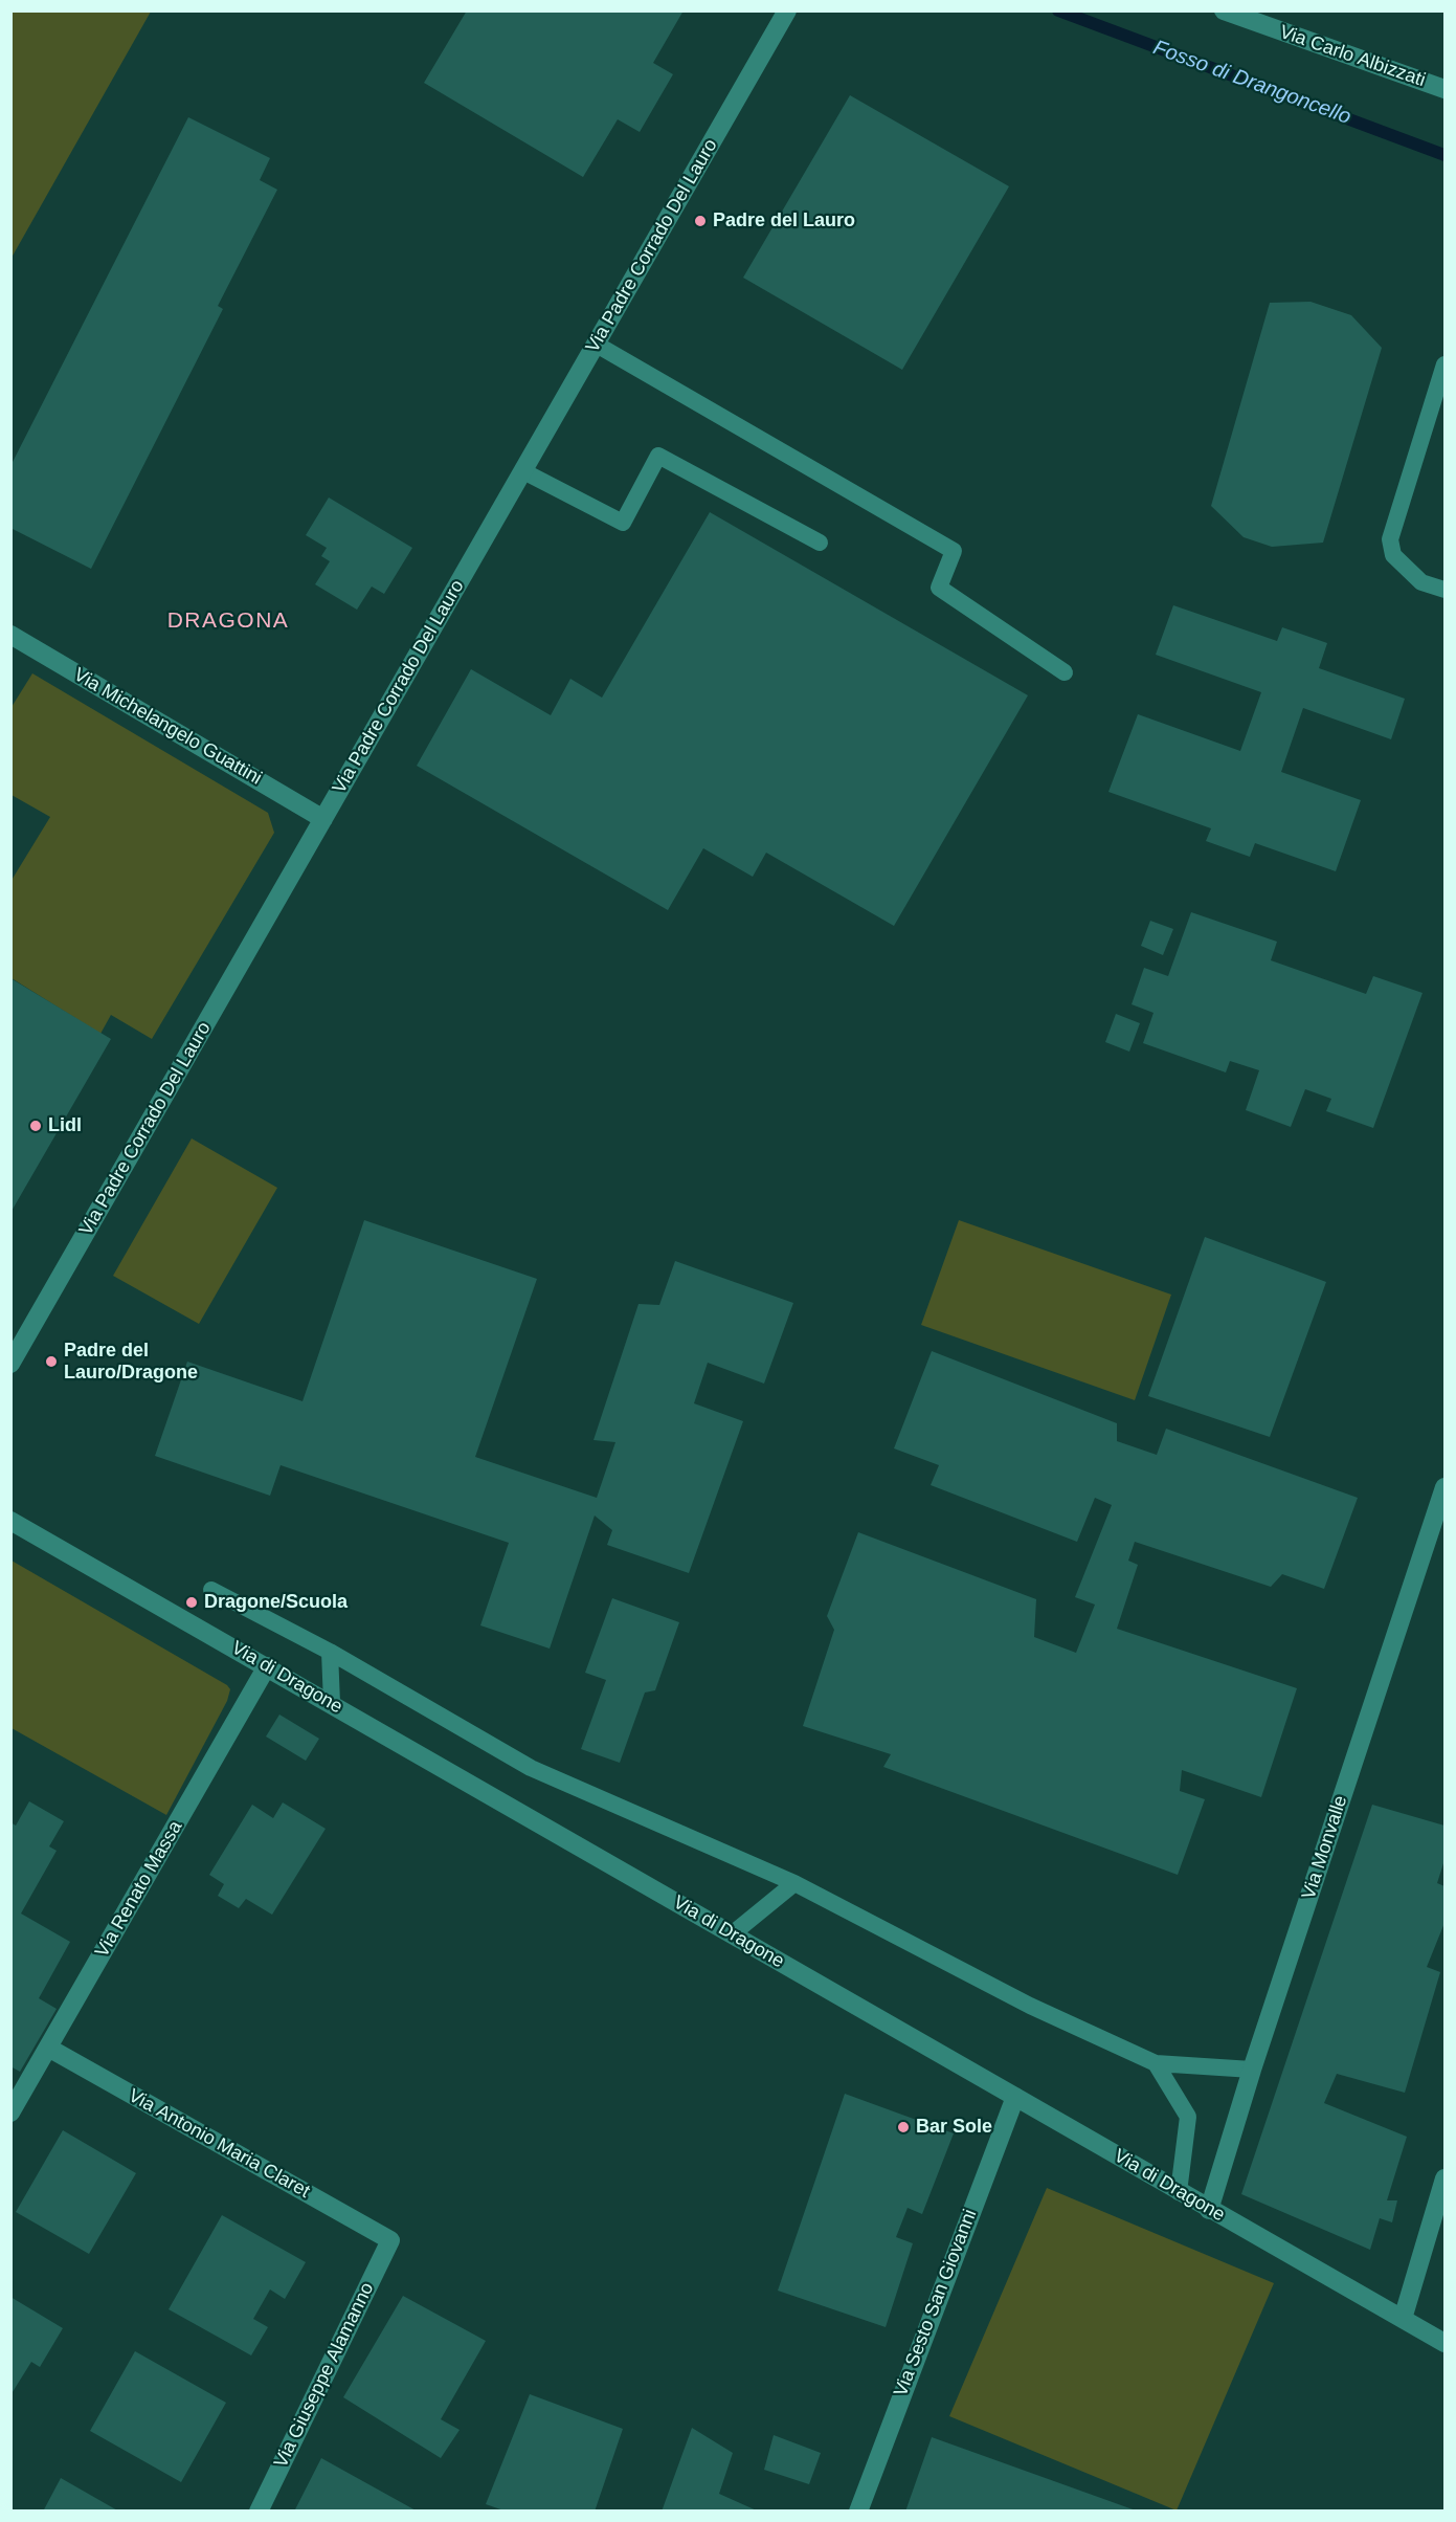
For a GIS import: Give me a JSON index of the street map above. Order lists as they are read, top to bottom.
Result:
{
  "streets": {
    "street": [
      "Via Carlo Albizzati",
      "Via Padre Corrado Del Lauro",
      "Via Michelangelo Guattini",
      "Via di Dragone",
      "Via Monvalle",
      "Via Renato Massa",
      "Via Antonio Maria Claret",
      "Via Sesto San Giovanni",
      "Via Giuseppe Alamanno"
    ]
  },
  "crossings": [
    ["Via Padre Corrado Del Lauro", "Via Michelangelo Guattini"],
    ["Via di Dragone", "Via Monvalle"],
    ["Via di Dragone", "Via Renato Massa"],
    ["Via di Dragone", "Via Sesto San Giovanni"],
    ["Via Renato Massa", "Via Antonio Maria Claret"],
    ["Via Antonio Maria Claret", "Via Giuseppe Alamanno"]
  ],
  "districts": ["DRAGONA"],
  "water": ["Fosso di Drangoncello"],
  "places": [
    "Padre del Lauro",
    "Lidl",
    "Padre del Lauro/Dragone",
    "Dragone/Scuola",
    "Bar Sole"
  ]
}
